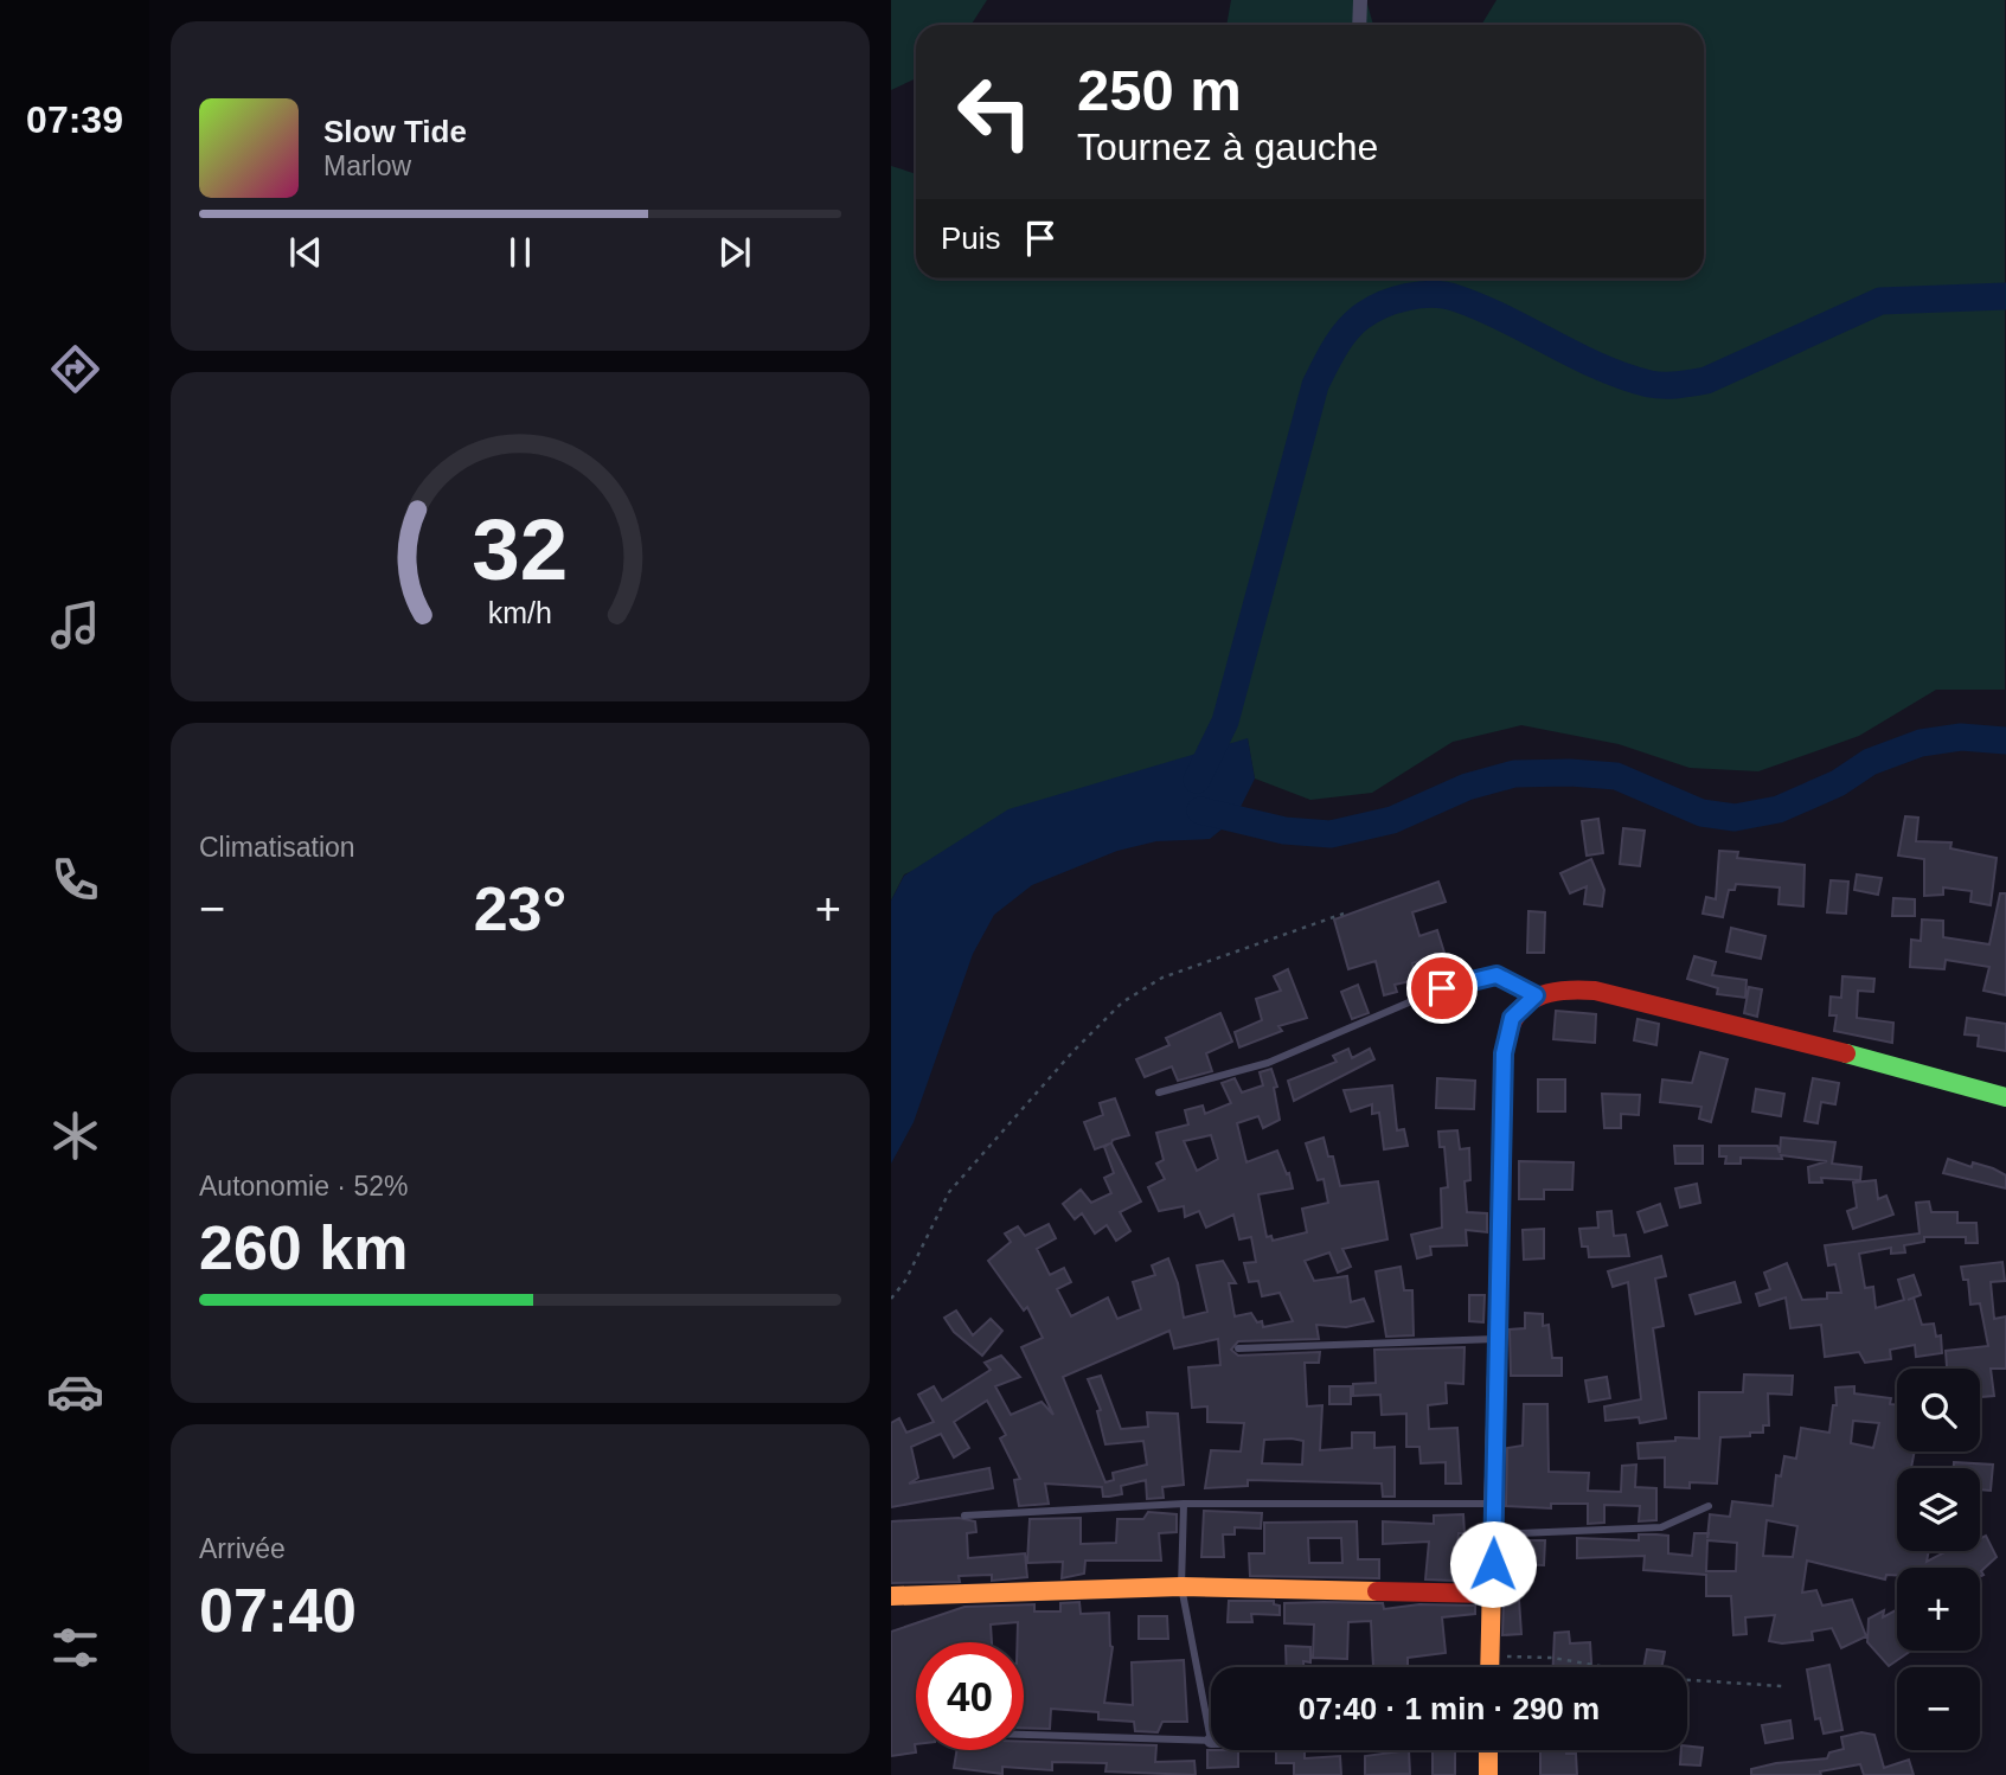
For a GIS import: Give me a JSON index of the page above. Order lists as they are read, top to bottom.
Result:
{
  "page": {
    "tabs": "07:39",
    "turn": ["250 m", "Tournez à gauche"],
    "song": ["Slow Tide", "Marlow"],
    "then": "Puis",
    "tile": [
      "Climatisation",
      ["Autonomie · 52%", "260 km"],
      ["Arrivée", "07:40"]
    ],
    "heat": ["−", "23°", "+"],
    "map_buttons": ["+", "−"],
    "limit": "40",
    "trip": "07:40 · 1 min · 290 m",
    "gauge": ["32", "km/h"]
  }
}
